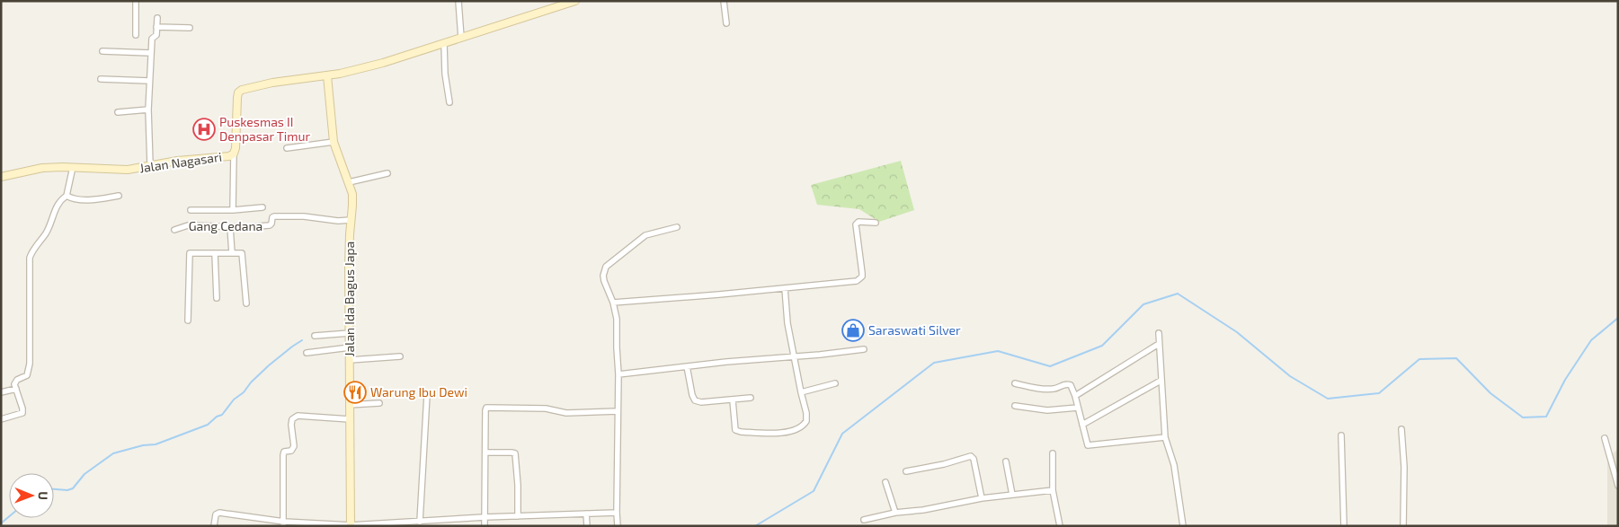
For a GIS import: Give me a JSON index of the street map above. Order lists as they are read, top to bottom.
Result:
{
  "streets": {
    "street": ["Jalan Nagasari", "Gang Cedana", "Jalan Ida Bagus Japa"]
  },
  "crossings": [
    ["Jalan Nagasari", "Jalan Ida Bagus Japa"],
    ["Gang Cedana", "Jalan Ida Bagus Japa"]
  ],
  "places": {
    "hospital": ["Puskesmas II Denpasar Timur"],
    "shop": ["Saraswati Silver"],
    "restaurant": ["Warung Ibu Dewi"]
  },
  "north": "right"
}
